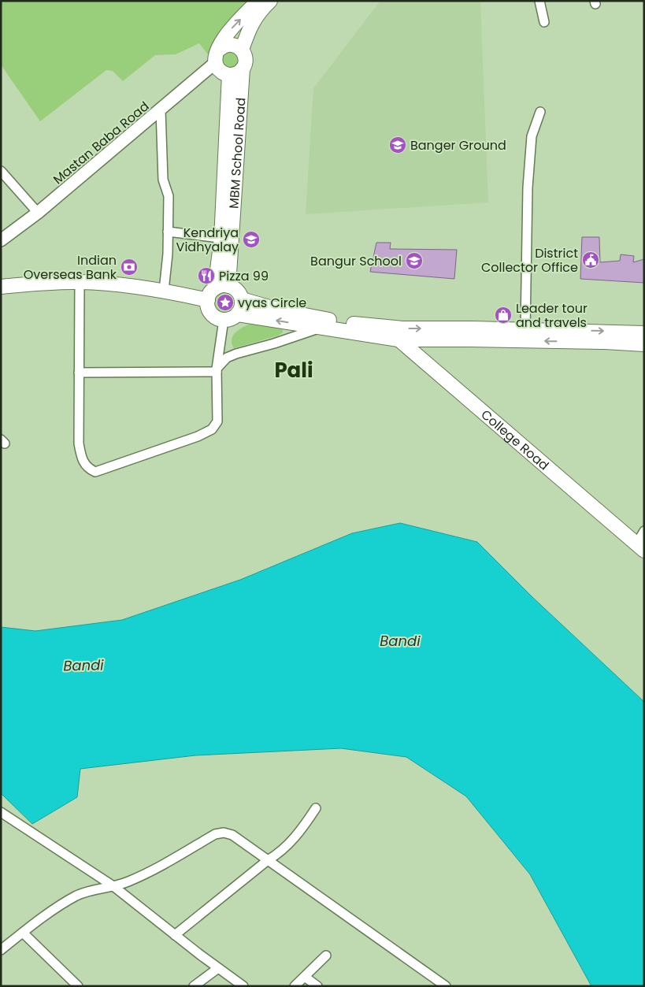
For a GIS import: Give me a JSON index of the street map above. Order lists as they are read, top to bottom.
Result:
{
  "streets": {
    "main road": ["MBM School Road", "College Road"],
    "street": ["Mastan Baba Road"]
  },
  "crossings": [
    ["Mastan Baba Road", "MBM School Road"]
  ],
  "districts": ["Pali"],
  "water": ["Bandi"],
  "places": {
    "school or university": ["Banger Ground", "Kendriya Vidhyalay", "Bangur School"],
    "public building": ["District Collector Office"],
    "bank": ["Indian Overseas Bank"],
    "restaurant": ["Pizza 99"],
    "place": ["vyas Circle"],
    "shop": ["Leader tour and travels"]
  }
}
